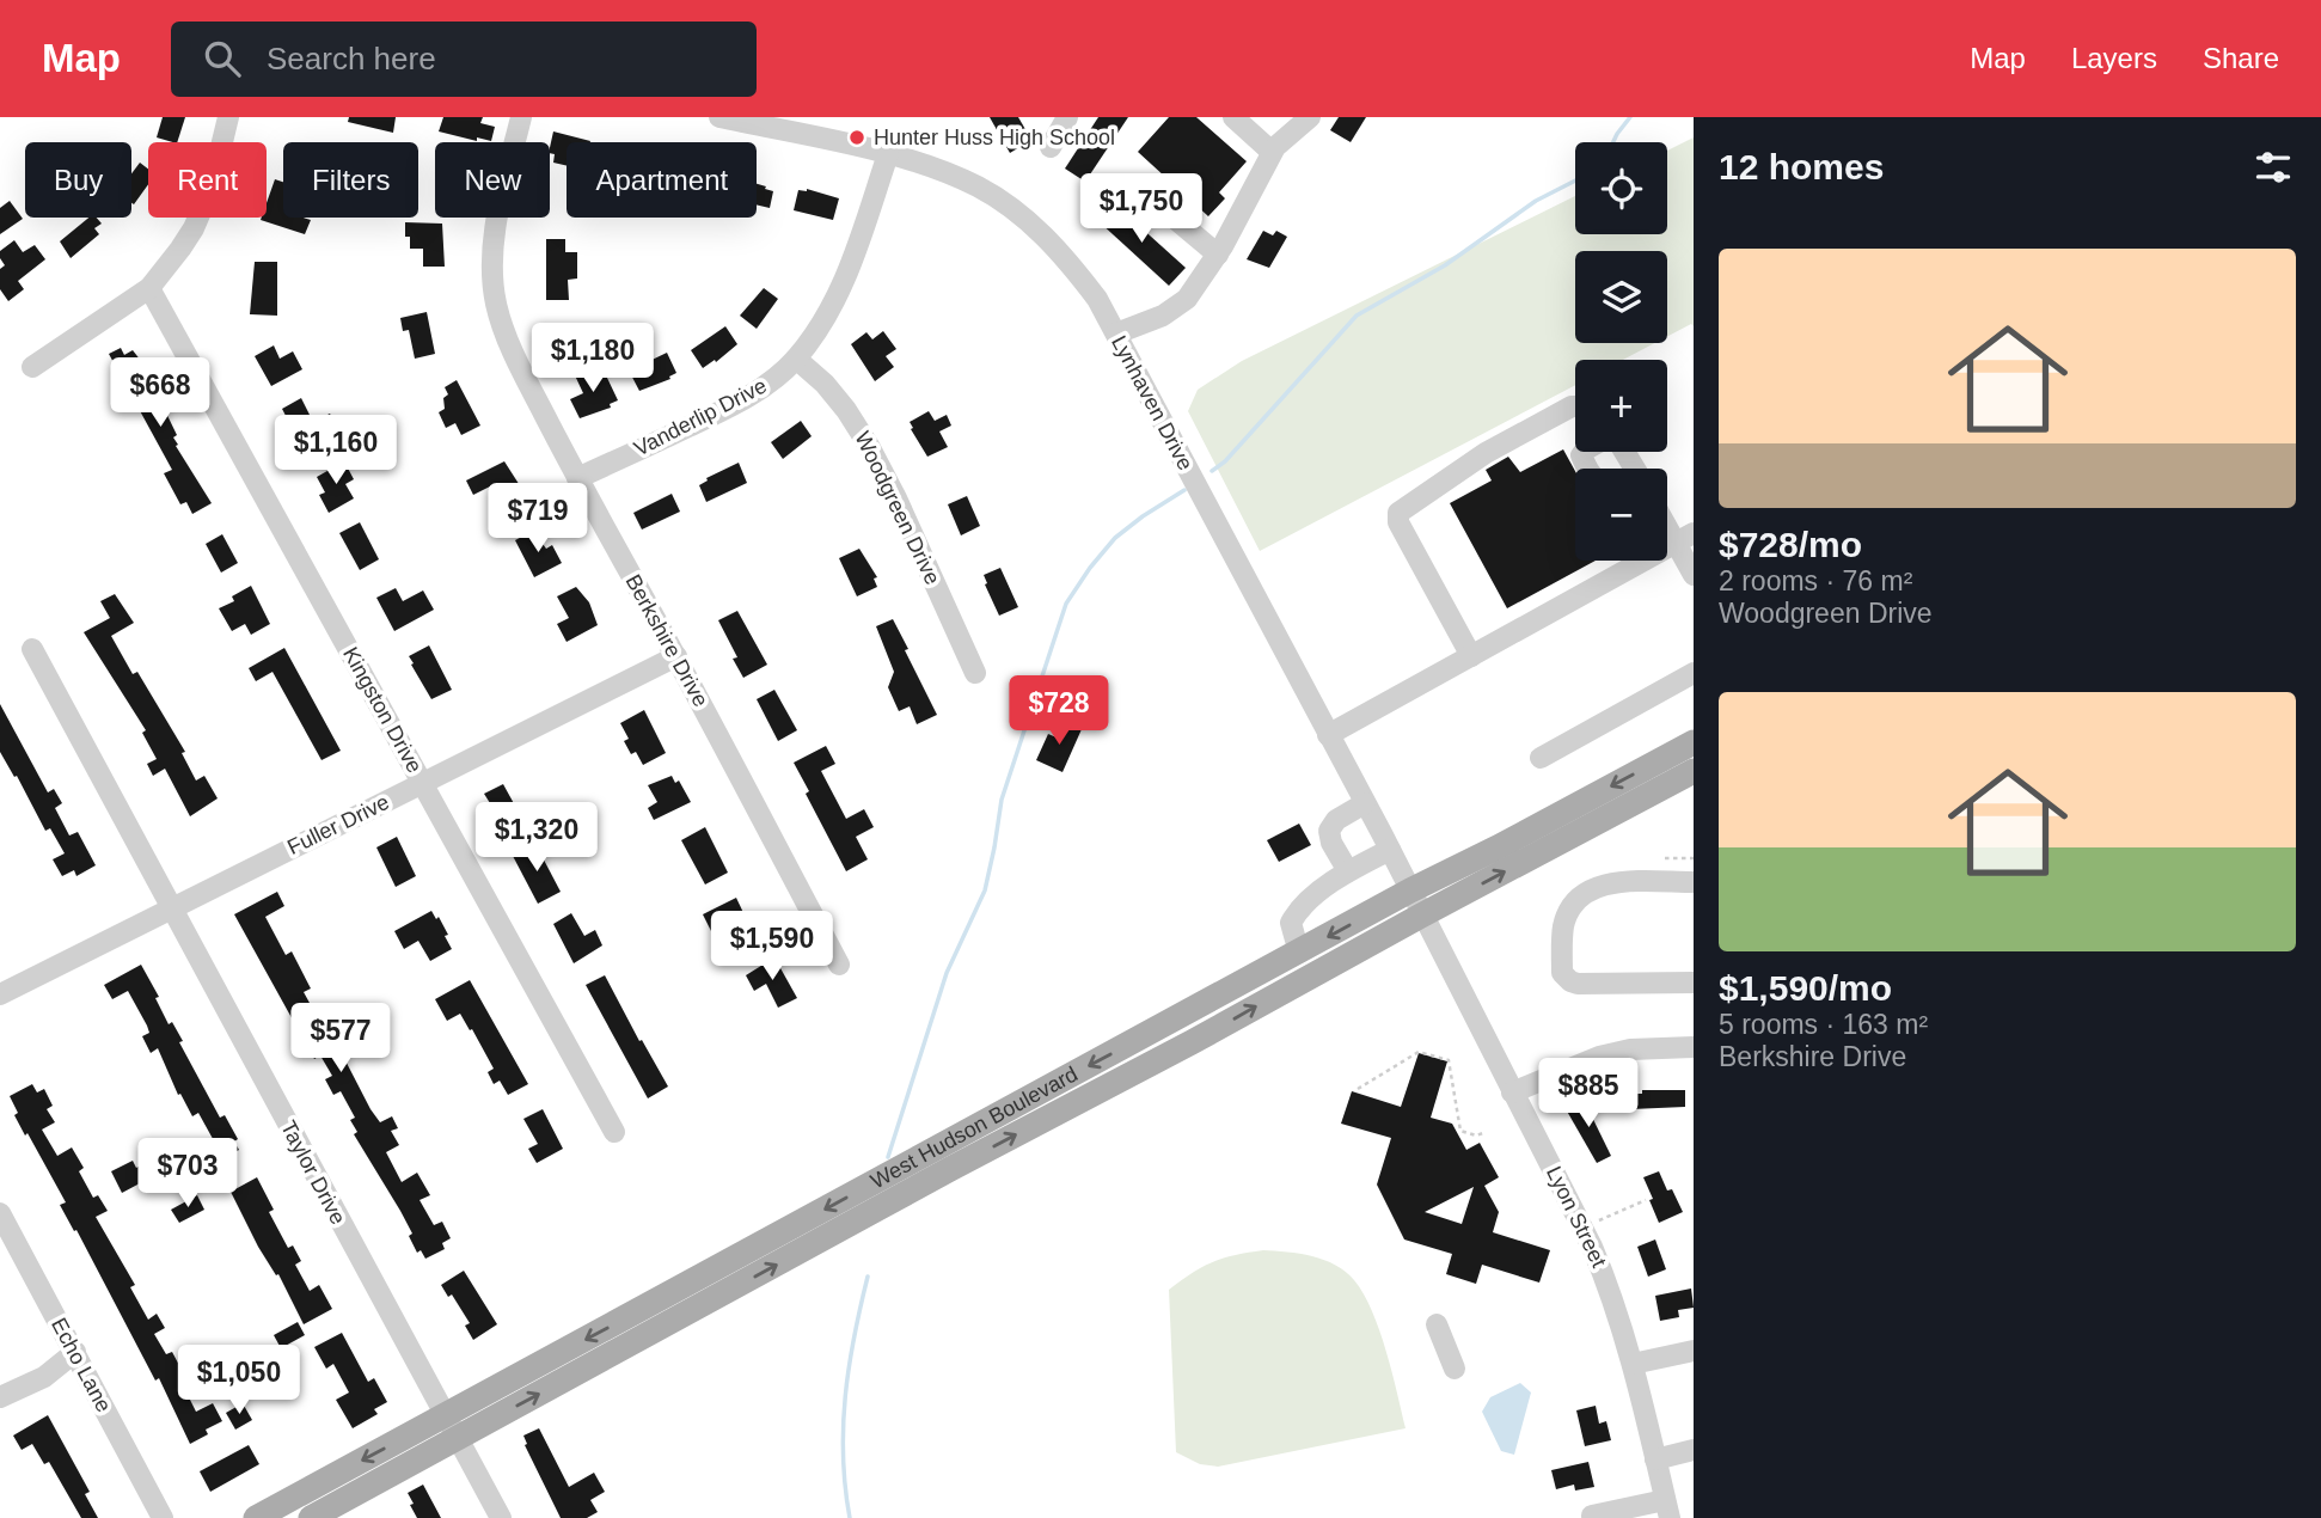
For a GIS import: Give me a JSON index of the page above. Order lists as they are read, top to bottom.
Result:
{
  "streets": {
    "main road": ["West Hudson Boulevard"],
    "street": [
      "Lynhaven Drive",
      "Vanderlip Drive",
      "Woodgreen Drive",
      "Berkshire Drive",
      "Kingston Drive",
      "Fuller Drive",
      "Taylor Drive",
      "Lyon Street",
      "Echo Lane"
    ]
  },
  "crossings": [
    ["Lynhaven Drive", "Vanderlip Drive"],
    ["Lynhaven Drive", "West Hudson Boulevard"],
    ["Lynhaven Drive", "Lyon Street"],
    ["Vanderlip Drive", "Woodgreen Drive"],
    ["Vanderlip Drive", "Berkshire Drive"],
    ["Berkshire Drive", "Fuller Drive"],
    ["Kingston Drive", "Fuller Drive"],
    ["Fuller Drive", "Taylor Drive"],
    ["West Hudson Boulevard", "Taylor Drive"],
    ["West Hudson Boulevard", "Lyon Street"]
  ],
  "places": ["Hunter Huss High School"],
  "page": {
    "header": "Map",
    "search": "Search here",
    "nav": ["Map", "Layers", "Share"],
    "heading": "12 homes",
    "map_buttons": ["+", "−"],
    "chip": [
      "Buy",
      "Rent",
      "Filters",
      "New",
      "Apartment"
    ],
    "price": [
      "$1,750",
      "$1,180",
      "$668",
      "$1,160",
      "$719",
      "$728",
      "$1,320",
      "$1,590",
      "$577",
      "$885",
      "$703",
      "$1,050"
    ],
    "list": [
      {
        "name": "$728/mo",
        "note": "2 rooms · 76 m² · Woodgreen Drive"
      },
      {
        "name": "$1,590/mo",
        "note": "5 rooms · 163 m² · Berkshire Drive"
      }
    ]
  }
}
